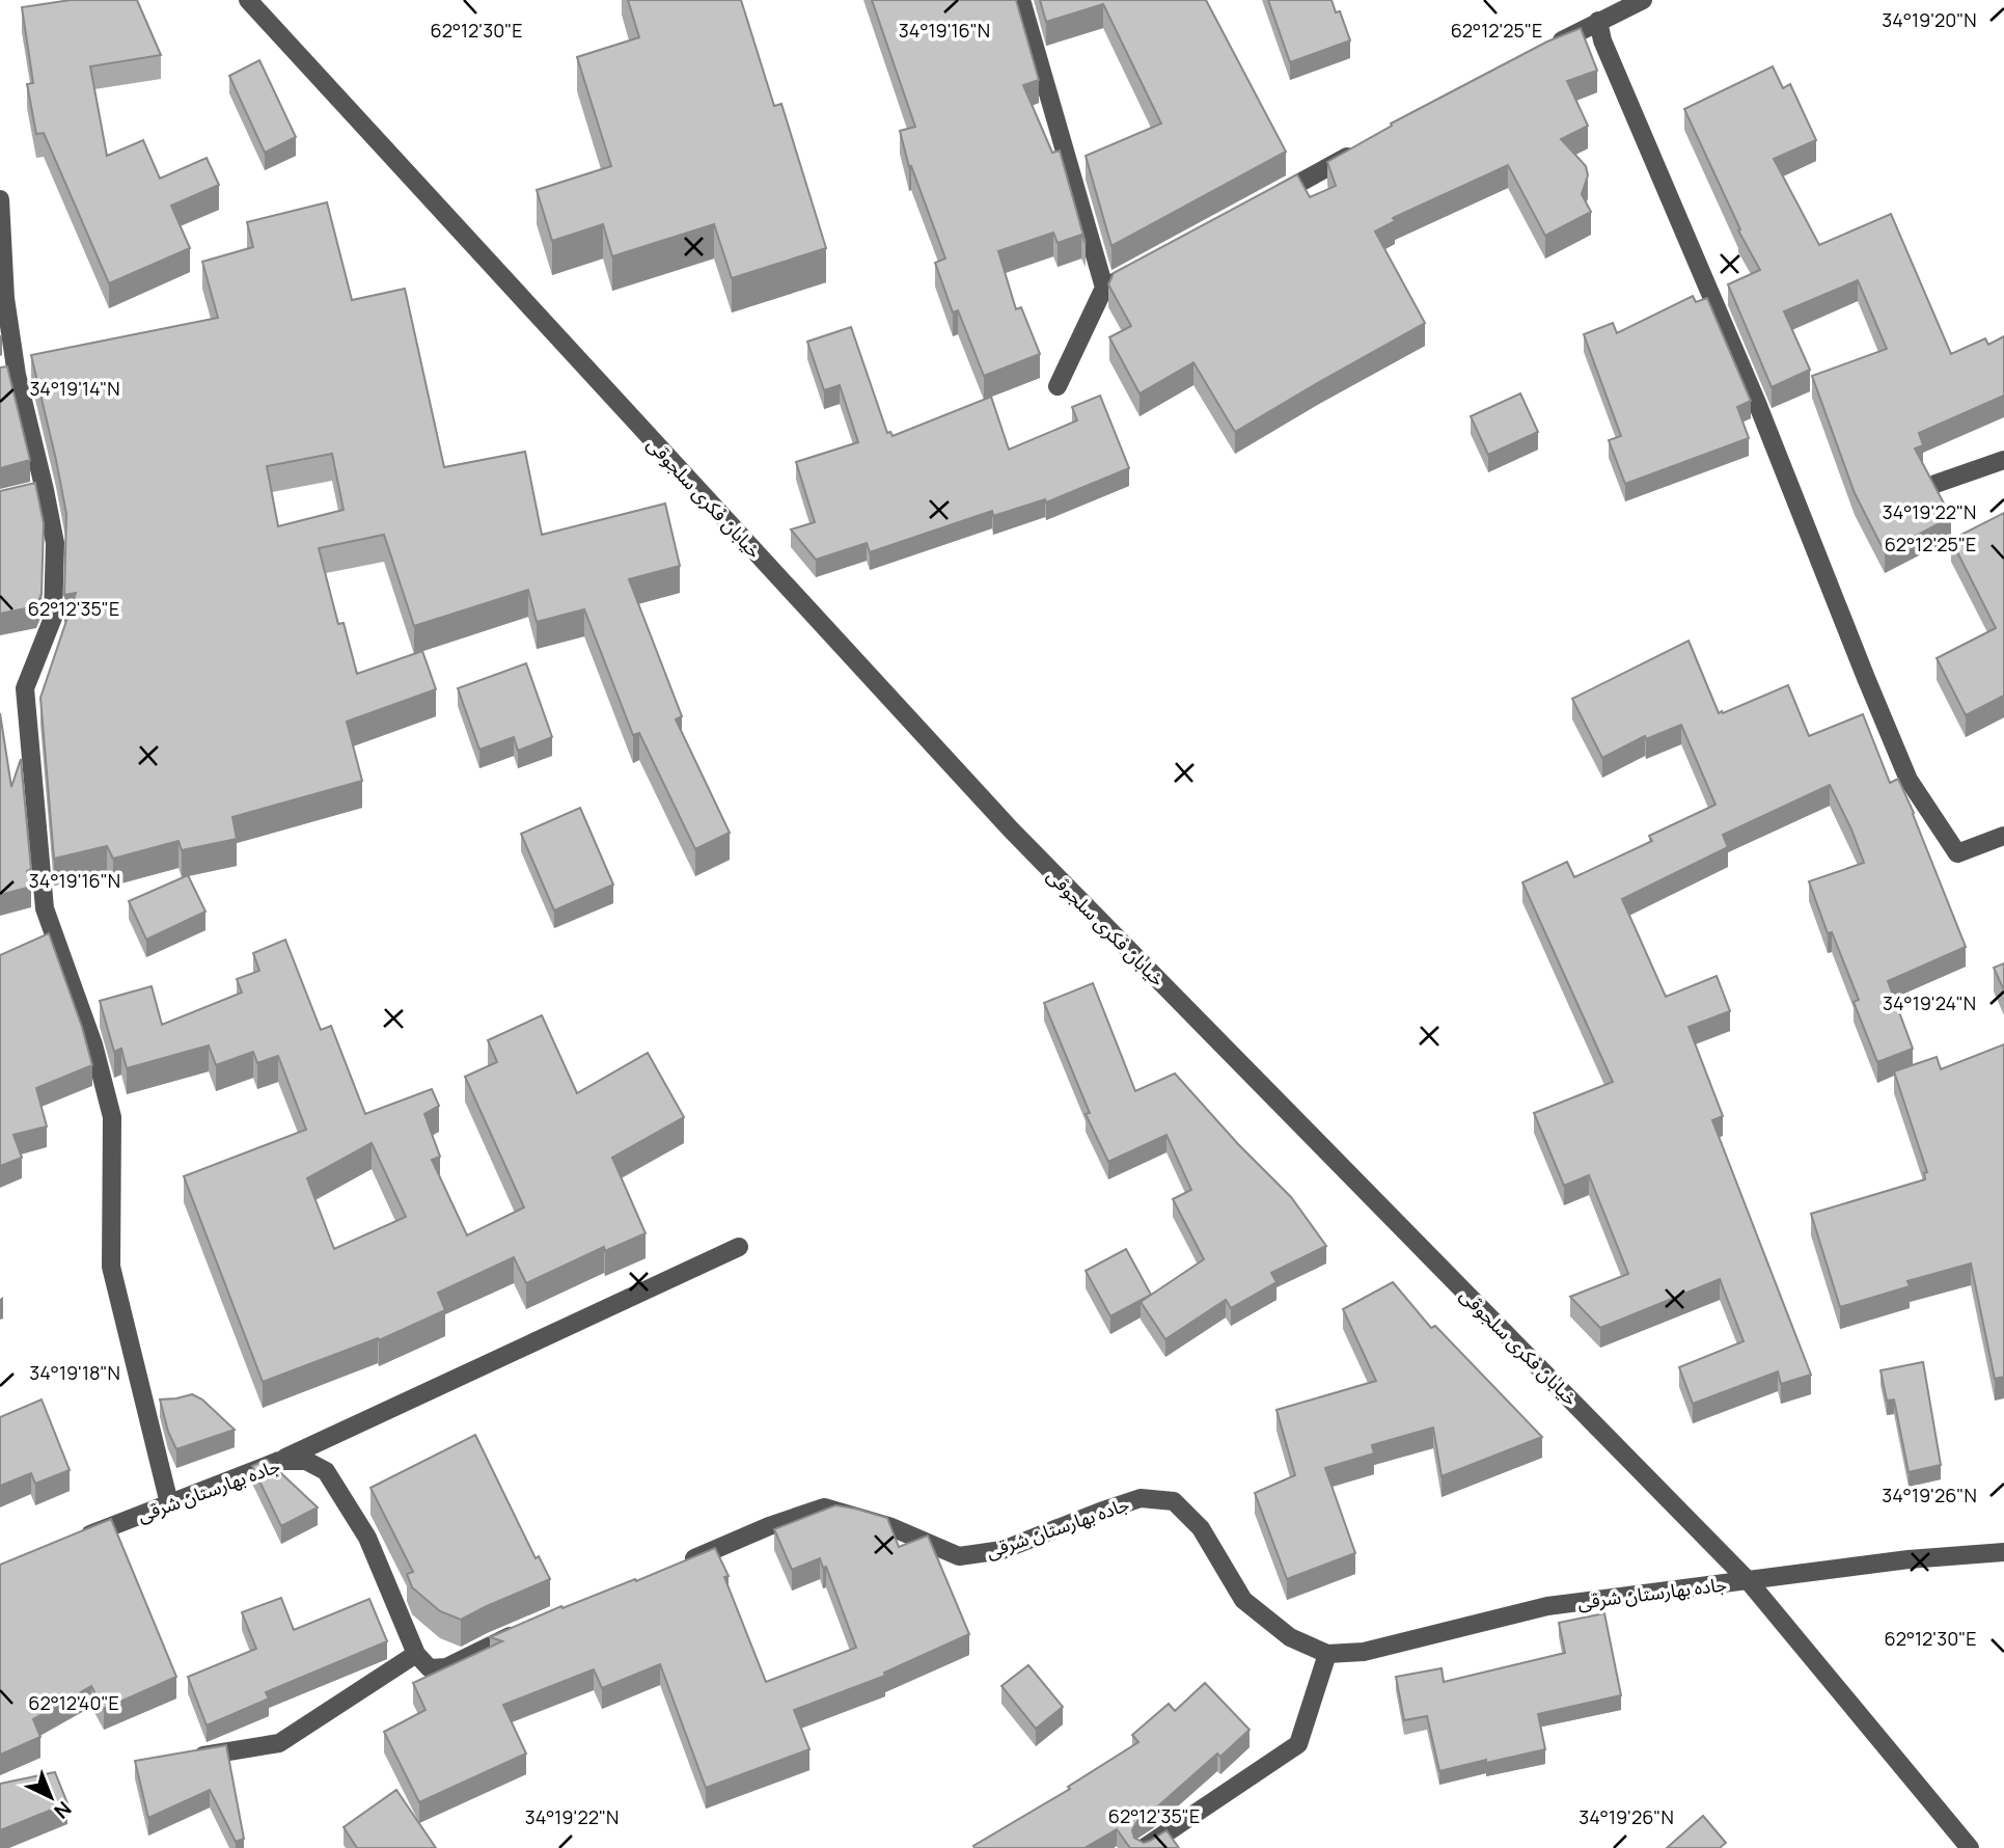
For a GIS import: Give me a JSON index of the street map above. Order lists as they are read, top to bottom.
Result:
{
  "streets": {
    "street": ["خیابان فکری سلجوقی", "جاده بهارستان شرقی"]
  },
  "crossings": [
    ["خیابان فکری سلجوقی", "جاده بهارستان شرقی"]
  ],
  "north": "bottom right",
  "coordinates": [
    "34°19'20\"N",
    "34°19'16\"N",
    "62°12'30\"E",
    "62°12'25\"E",
    "34°19'14\"N",
    "34°19'22\"N",
    "62°12'35\"E",
    "34°19'24\"N",
    "34°19'18\"N",
    "34°19'26\"N",
    "62°12'40\"E"
  ]
}
